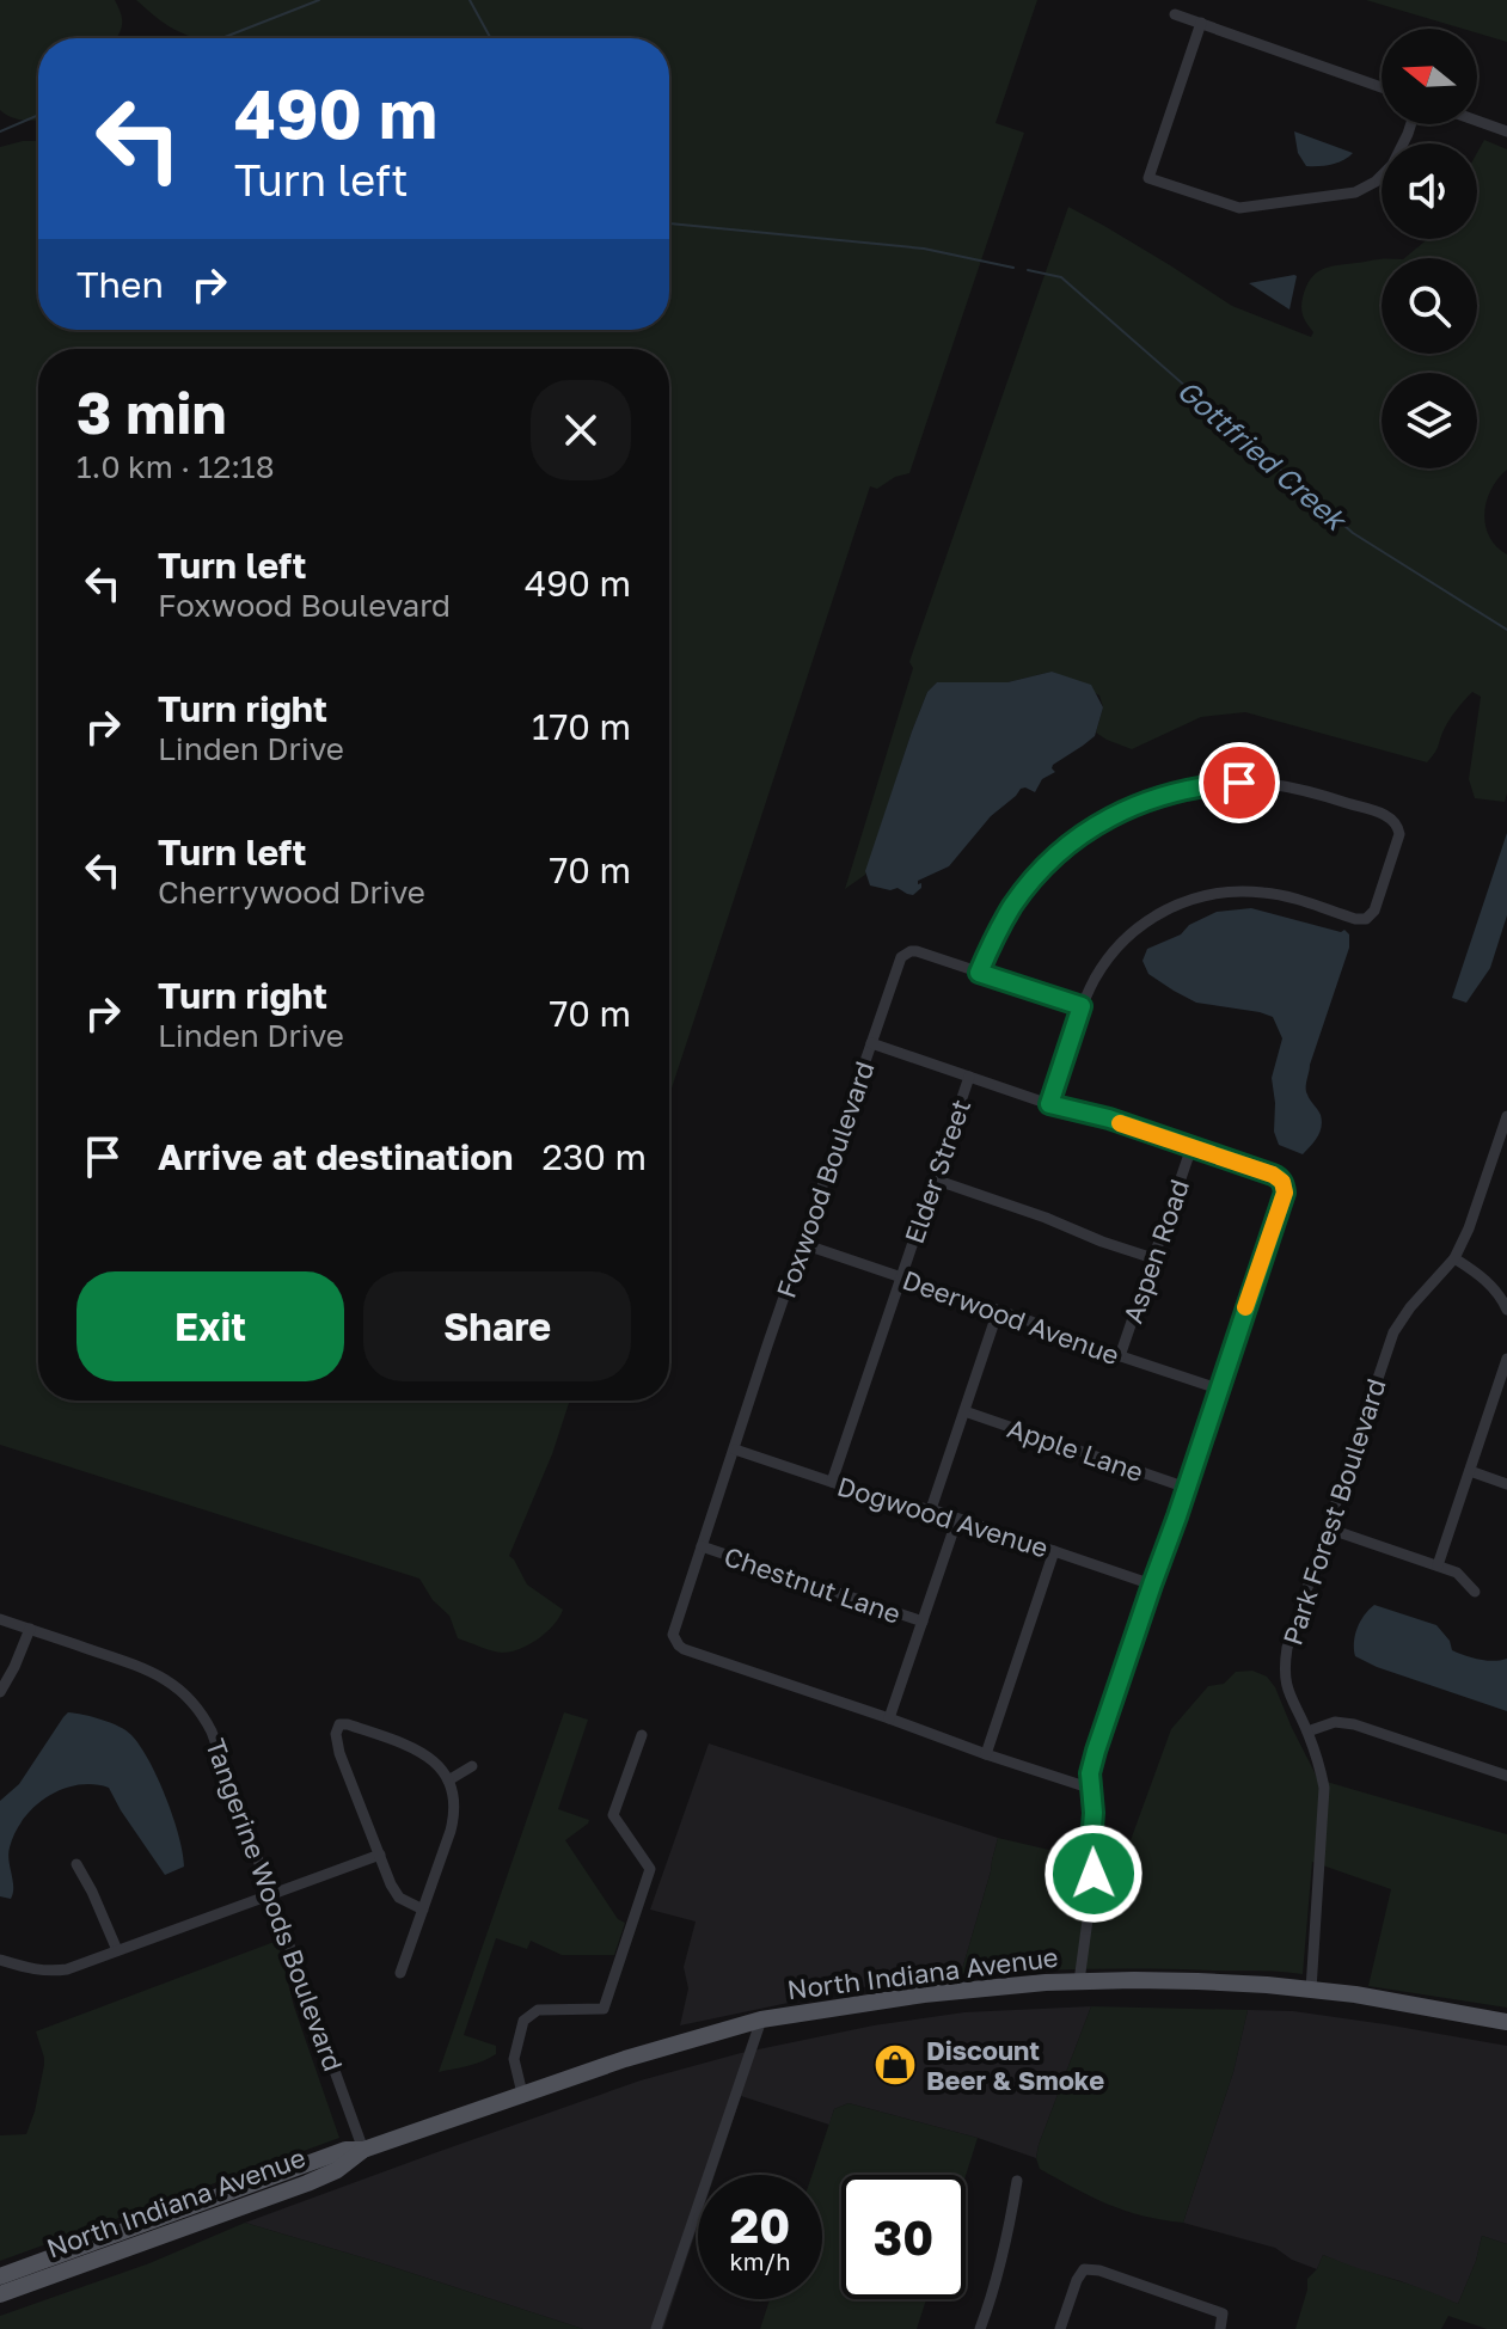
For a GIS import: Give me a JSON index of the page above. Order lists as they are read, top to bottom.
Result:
{
  "streets": {
    "main road": ["North Indiana Avenue"],
    "street": [
      "Elder Street",
      "Foxwood Boulevard",
      "Aspen Road",
      "Deerwood Avenue",
      "Apple Lane",
      "Park Forest Boulevard",
      "Dogwood Avenue",
      "Chestnut Lane",
      "Tangerine Woods Boulevard"
    ]
  },
  "crossings": [
    ["Elder Street", "Foxwood Boulevard"],
    ["Elder Street", "Deerwood Avenue"],
    ["Elder Street", "Dogwood Avenue"],
    ["Foxwood Boulevard", "Aspen Road"],
    ["Foxwood Boulevard", "Deerwood Avenue"],
    ["Foxwood Boulevard", "Apple Lane"],
    ["Foxwood Boulevard", "Dogwood Avenue"],
    ["Foxwood Boulevard", "Chestnut Lane"],
    ["Foxwood Boulevard", "North Indiana Avenue"],
    ["Aspen Road", "Deerwood Avenue"],
    ["Park Forest Boulevard", "North Indiana Avenue"],
    ["Tangerine Woods Boulevard", "North Indiana Avenue"]
  ],
  "water": ["Gottfried Creek"],
  "places": {
    "shop": ["Discount Beer & Smoke"]
  },
  "north": "left",
  "page": {
    "turn": ["490 m", "Turn left"],
    "then": "Then",
    "heading": ["3 min", "1.0 km · 12:18"],
    "list": [
      {
        "name": "Turn left",
        "note": "Foxwood Boulevard",
        "value": "490 m"
      },
      {
        "name": "Turn right",
        "note": "Linden Drive",
        "value": "170 m"
      },
      {
        "name": "Turn left",
        "note": "Cherrywood Drive",
        "value": "70 m"
      },
      {
        "name": "Turn right",
        "note": "Linden Drive",
        "value": "70 m"
      },
      {
        "name": "Arrive at destination",
        "value": "230 m"
      }
    ],
    "buttons": ["Exit", "Share"],
    "speed": "20 km/h",
    "limit": "30"
  }
}
